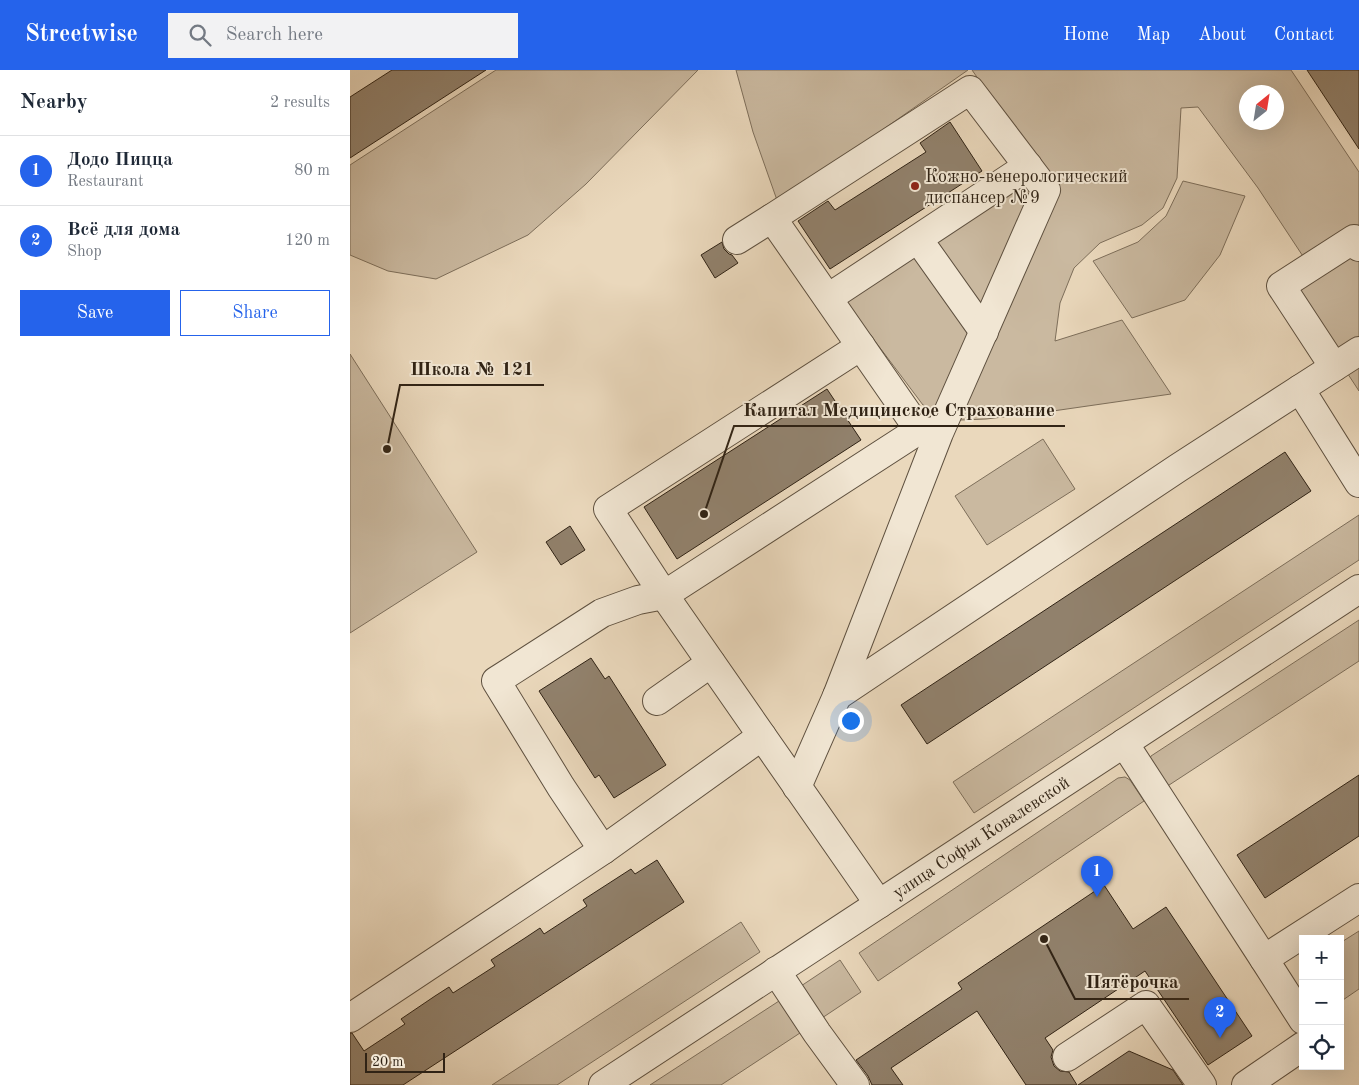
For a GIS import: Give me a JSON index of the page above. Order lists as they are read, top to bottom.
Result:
{
  "streets": {
    "street": ["улица Софьи Ковалевской"]
  },
  "places": [
    "Кожно-венерологический диспансер №9",
    "Школа № 121",
    "Капитал Медицинское Страхование",
    "Пятёрочка"
  ],
  "scale_bar": "20 m",
  "north": "top right",
  "page": {
    "header": "Streetwise",
    "search": "Search here",
    "nav": [
      "Home",
      "Map",
      "About",
      "Contact"
    ],
    "heading": ["Nearby", "2 results"],
    "list": [
      {
        "mark": "1",
        "name": "Додо Пицца",
        "note": "Restaurant",
        "value": "80 m"
      },
      {
        "mark": "2",
        "name": "Всё для дома",
        "note": "Shop",
        "value": "120 m"
      }
    ],
    "buttons": ["Save", "Share"],
    "pins": ["1", "2"],
    "map_buttons": ["+", "−"],
    "scale": "20 m"
  }
}
